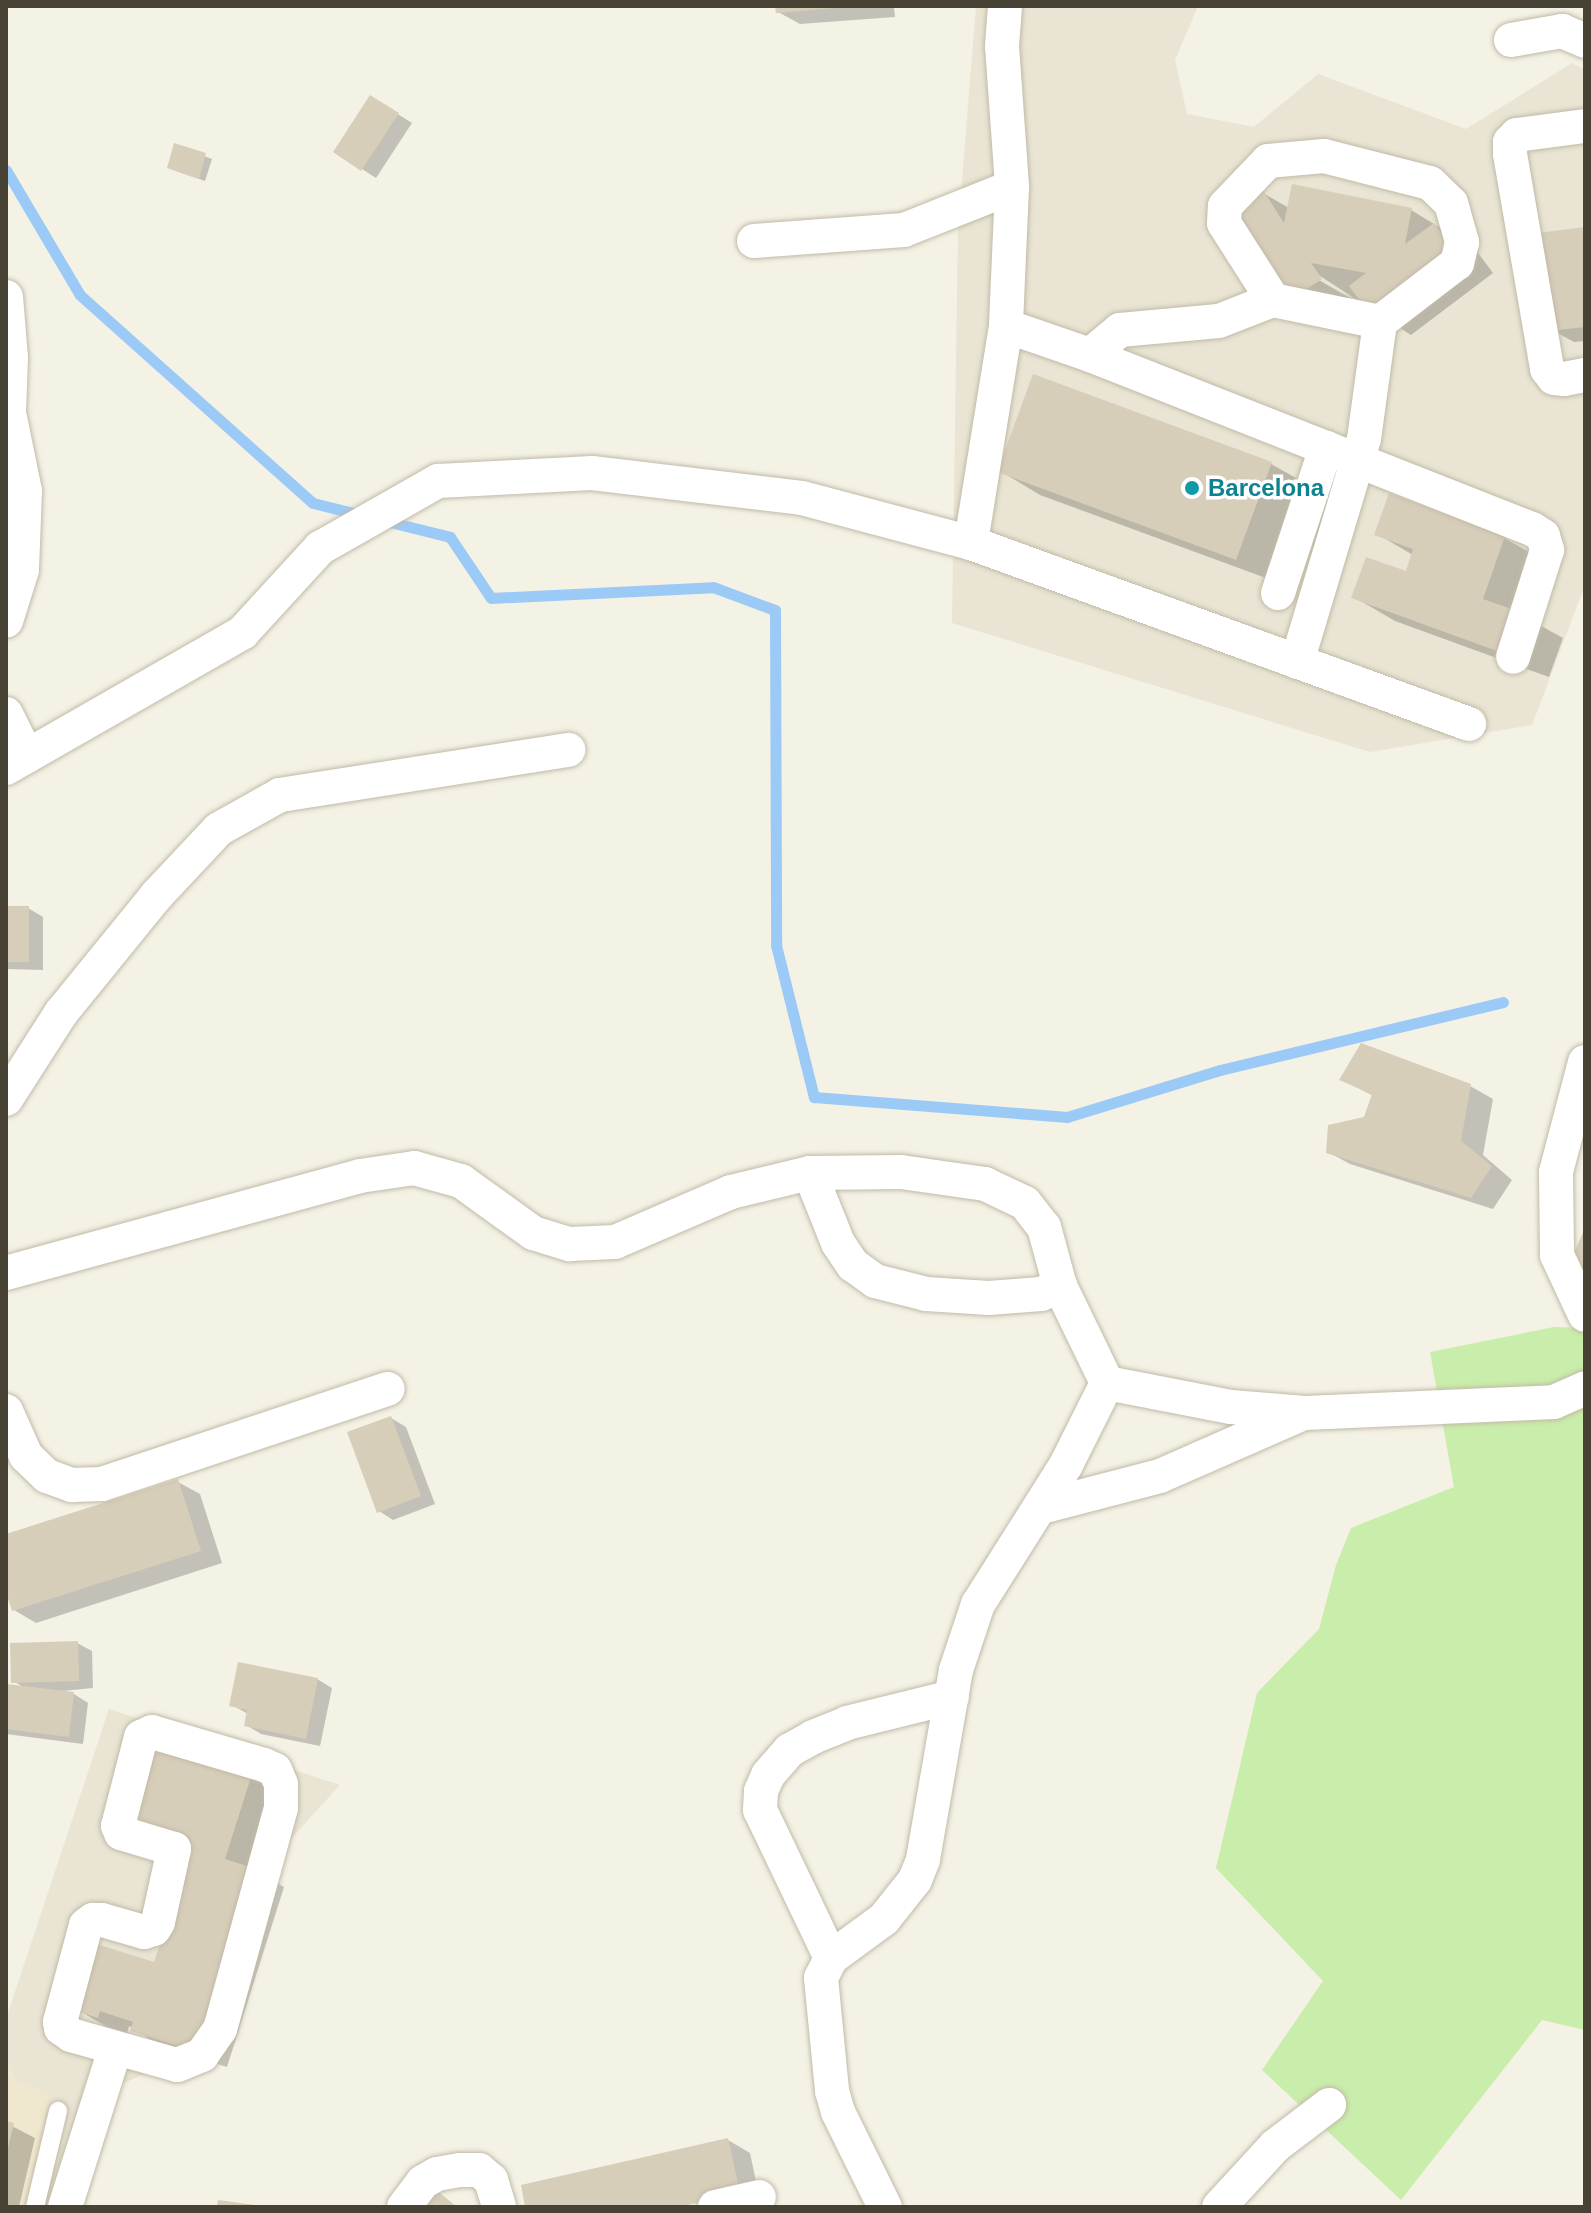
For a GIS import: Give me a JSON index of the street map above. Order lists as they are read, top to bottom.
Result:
{
  "places": ["Barcelona"]
}
